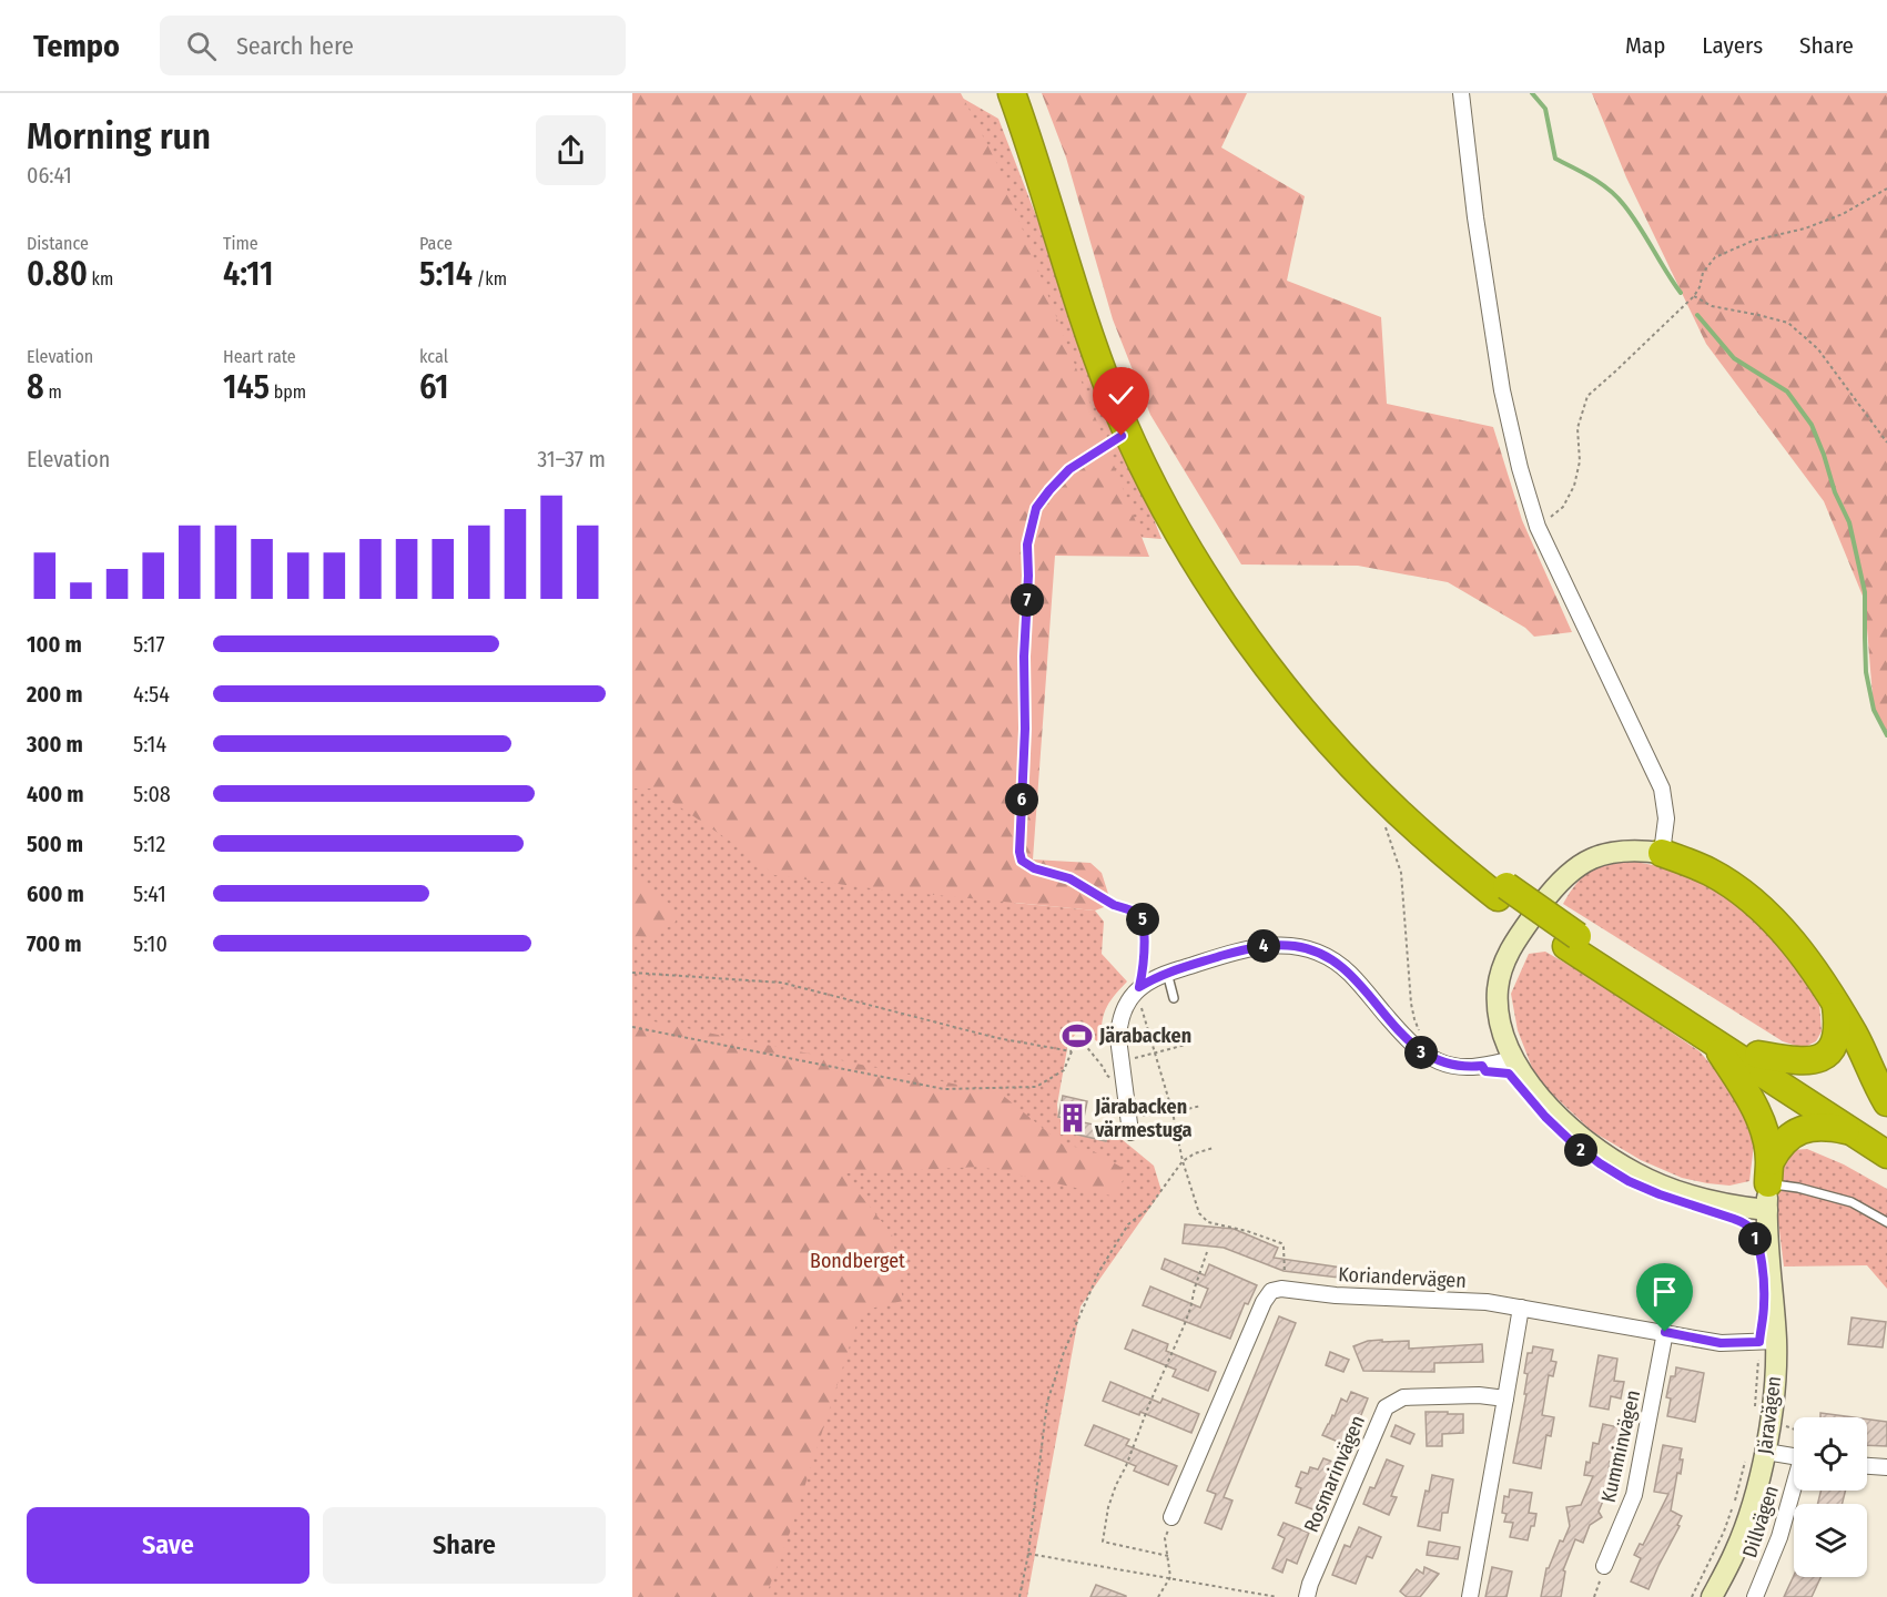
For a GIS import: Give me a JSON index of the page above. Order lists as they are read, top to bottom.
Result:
{
  "streets": {
    "street": [
      "Koriandervägen",
      "Järavägen",
      "Kumminvägen",
      "Rosmarinvägen",
      "Dillvägen"
    ]
  },
  "crossings": [
    ["Koriandervägen", "Järavägen"],
    ["Koriandervägen", "Kumminvägen"]
  ],
  "parks": ["Bondberget"],
  "places": {
    "sports": ["Järabacken"],
    "building": ["Järabacken värmestuga"]
  },
  "page": {
    "header": "Tempo",
    "search": "Search here",
    "nav": ["Map", "Layers", "Share"],
    "heading": ["Morning run", "06:41"],
    "stats": [
      ["Distance", "0.80 km"],
      ["Time", "4:11"],
      ["Pace", "5:14 /km"],
      ["Elevation", "8 m"],
      ["Heart rate", "145 bpm"],
      ["kcal", "61"]
    ],
    "chart": ["Elevation", "31–37 m"],
    "pins": [
      "7",
      "6",
      "5",
      "4",
      "3",
      "2",
      "1"
    ],
    "list": [
      {
        "name": "100 m",
        "note": "5:17"
      },
      {
        "name": "200 m",
        "note": "4:54"
      },
      {
        "name": "300 m",
        "note": "5:14"
      },
      {
        "name": "400 m",
        "note": "5:08"
      },
      {
        "name": "500 m",
        "note": "5:12"
      },
      {
        "name": "600 m",
        "note": "5:41"
      },
      {
        "name": "700 m",
        "note": "5:10"
      }
    ],
    "buttons": ["Save", "Share"]
  }
}
